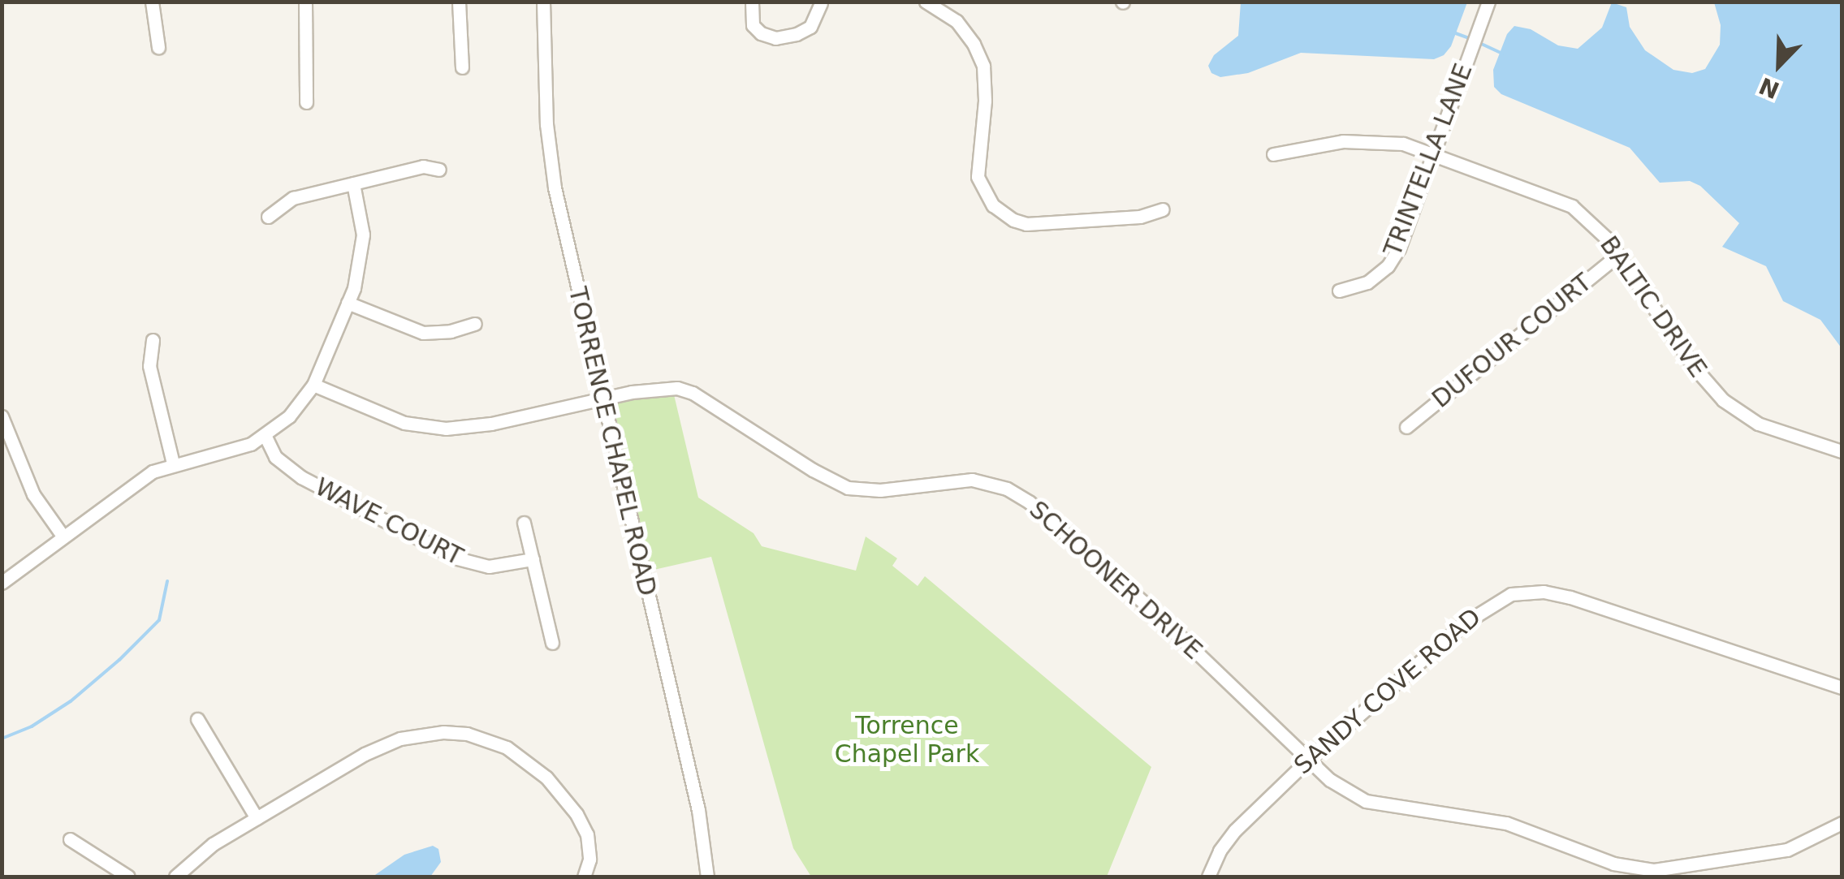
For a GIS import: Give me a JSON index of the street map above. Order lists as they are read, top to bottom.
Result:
{
  "streets": {
    "street": [
      "TRINTELLA LANE",
      "BALTIC DRIVE",
      "DUFOUR COURT",
      "TORRENCE CHAPEL ROAD",
      "WAVE COURT",
      "SCHOONER DRIVE",
      "SANDY COVE ROAD"
    ]
  },
  "crossings": [
    ["TRINTELLA LANE", "BALTIC DRIVE"],
    ["BALTIC DRIVE", "DUFOUR COURT"],
    ["TORRENCE CHAPEL ROAD", "SCHOONER DRIVE"],
    ["SCHOONER DRIVE", "SANDY COVE ROAD"]
  ],
  "parks": ["Torrence Chapel Park"],
  "north": "bottom left"
}
